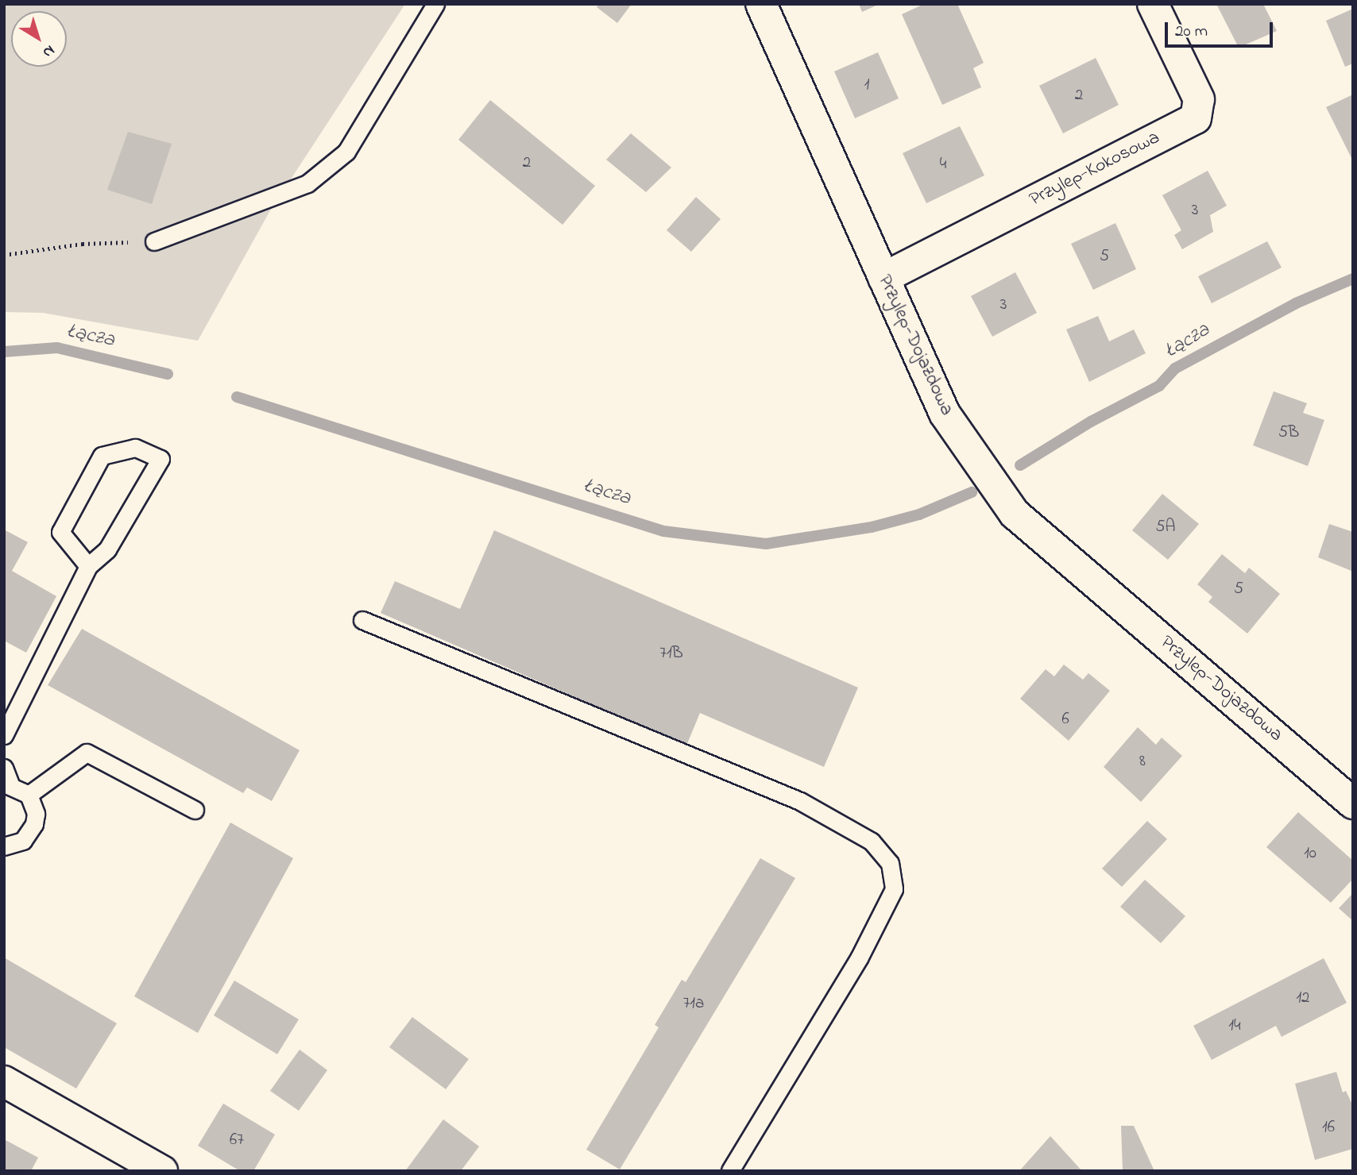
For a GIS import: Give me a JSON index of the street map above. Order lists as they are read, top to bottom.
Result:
{
  "streets": {
    "street": ["Przylep-Kokosowa", "Przylep-Dojazdowa"]
  },
  "crossings": [
    ["Przylep-Kokosowa", "Przylep-Dojazdowa"]
  ],
  "water": ["Łącza"],
  "house_numbers": [
    "1",
    "2",
    "2",
    "4",
    "3",
    "5",
    "3",
    "5B",
    "5A",
    "5",
    "71B",
    "6",
    "8",
    "10",
    "12",
    "71a",
    "14",
    "16",
    "67"
  ],
  "scale_bar": "20 m",
  "north": "bottom right"
}
